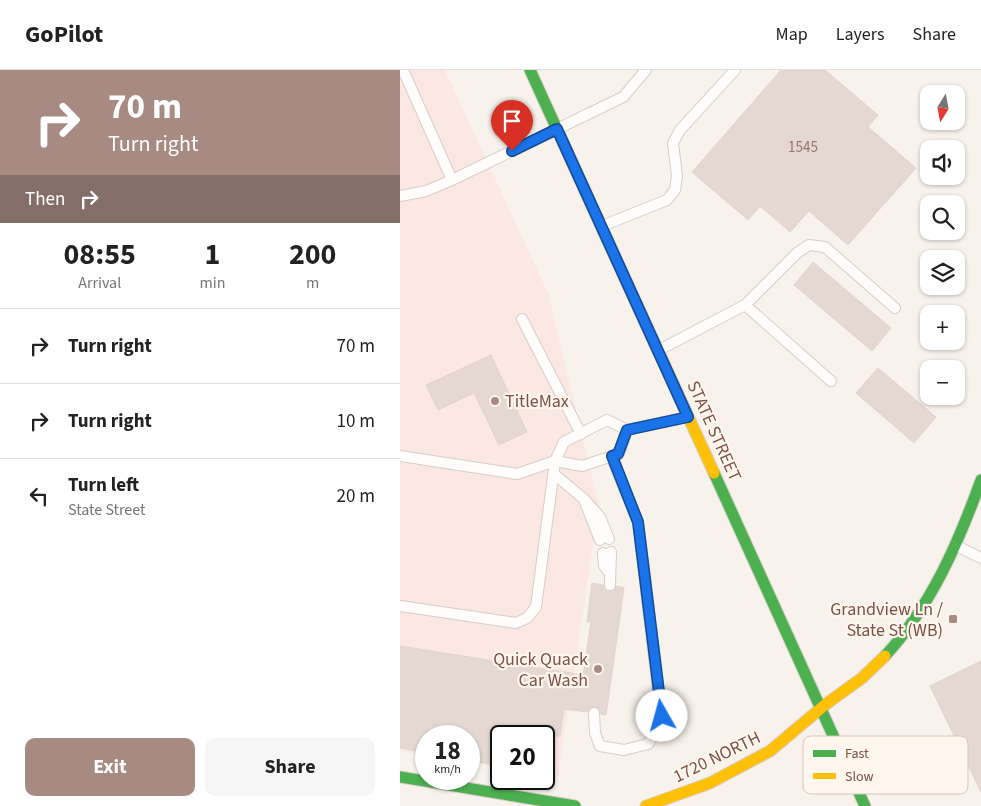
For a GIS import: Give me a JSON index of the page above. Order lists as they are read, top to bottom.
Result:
{
  "streets": {
    "main road": ["STATE STREET", "1720 NORTH"]
  },
  "crossings": [
    ["STATE STREET", "1720 NORTH"]
  ],
  "places": {
    "other": ["TitleMax", "Quick Quack Car Wash"],
    "transit": ["Grandview Ln / State St (WB)"]
  },
  "house_numbers": ["1545"],
  "legend": ["Fast", "Slow"],
  "north": "bottom",
  "page": {
    "header": "GoPilot",
    "nav": ["Map", "Layers", "Share"],
    "turn": ["70 m", "Turn right"],
    "map_buttons": ["+", "−"],
    "then": "Then",
    "eta": [
      "08:55",
      "Arrival",
      "1",
      "min",
      "200",
      "m"
    ],
    "list": [
      {
        "name": "Turn right",
        "value": "70 m"
      },
      {
        "name": "Turn right",
        "value": "10 m"
      },
      {
        "name": "Turn left",
        "note": "State Street",
        "value": "20 m"
      }
    ],
    "speed": "18 km/h",
    "limit": "20",
    "buttons": ["Exit", "Share"]
  }
}
